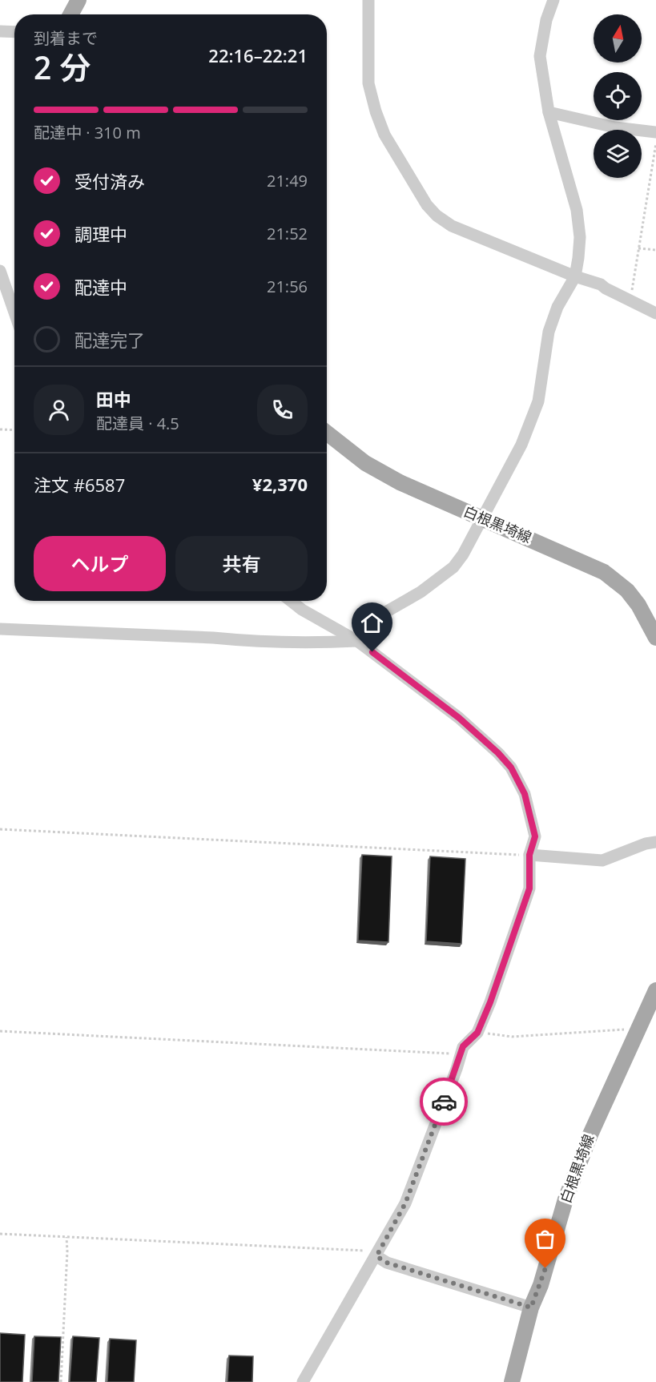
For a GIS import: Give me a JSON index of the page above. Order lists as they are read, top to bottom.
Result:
{
  "streets": {
    "main road": ["白根黒埼線"]
  },
  "north": "top",
  "page": {
    "heading": ["2 分", "到着まで", "22:16–22:21"],
    "panel": [
      "田中",
      "配達員 · 4.5",
      "注文 #6587",
      "¥2,370"
    ],
    "bar": "配達中 · 310 m",
    "list": [
      ["受付済み", "21:49"],
      ["調理中", "21:52"],
      ["配達中", "21:56"],
      "配達完了"
    ],
    "buttons": ["ヘルプ", "共有"]
  }
}
